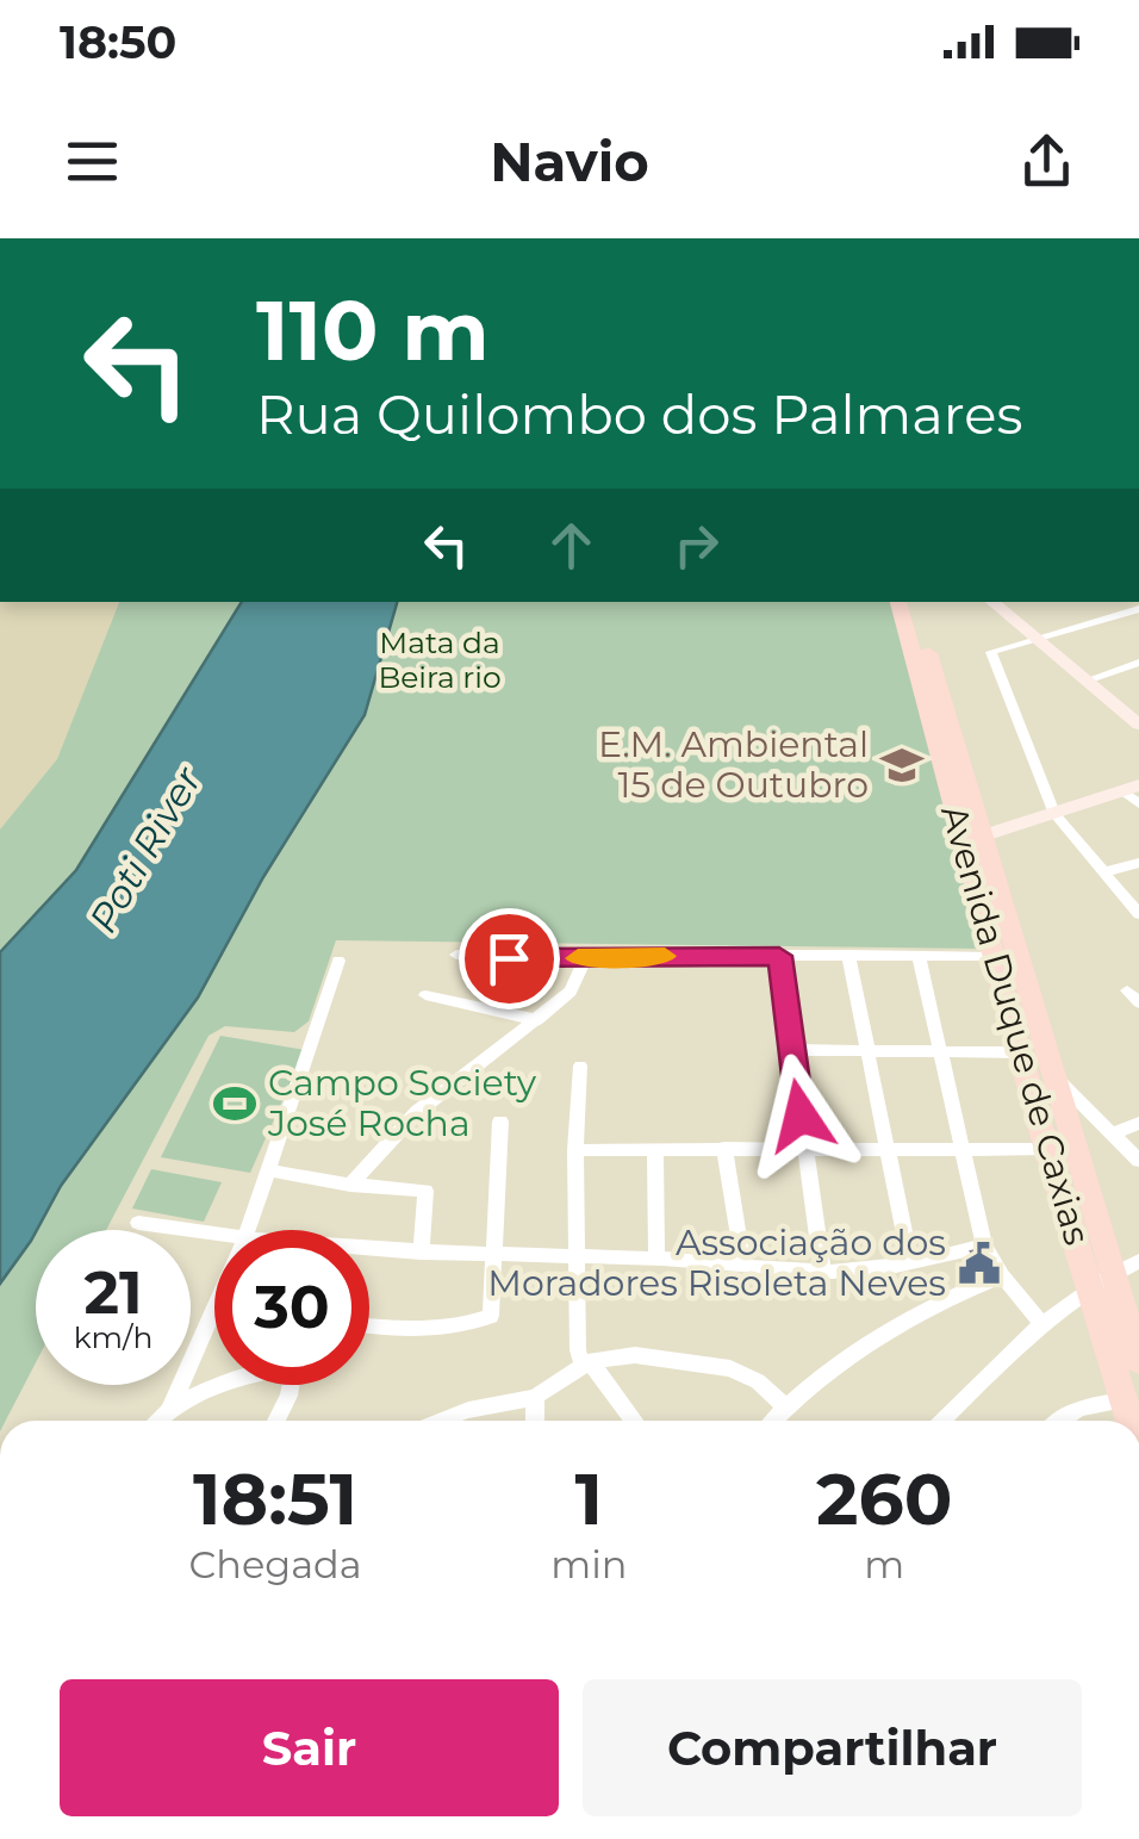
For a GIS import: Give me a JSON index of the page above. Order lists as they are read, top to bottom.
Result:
{
  "streets": {
    "main road": ["Avenida Duque de Caxias"]
  },
  "water": ["Poti River"],
  "parks": ["Mata da Beira rio"],
  "places": {
    "school or university": ["E.M. Ambiental 15 de Outubro"],
    "sports": ["Campo Society José Rocha"],
    "public building": ["Associação dos Moradores Risoleta Neves"]
  },
  "page": {
    "status": "18:50",
    "header": "Navio",
    "turn": ["110 m", "Rua Quilombo dos Palmares"],
    "speed": "21 km/h",
    "limit": "30",
    "eta": [
      "18:51",
      "Chegada",
      "1",
      "min",
      "260",
      "m"
    ],
    "buttons": ["Sair", "Compartilhar"]
  }
}
